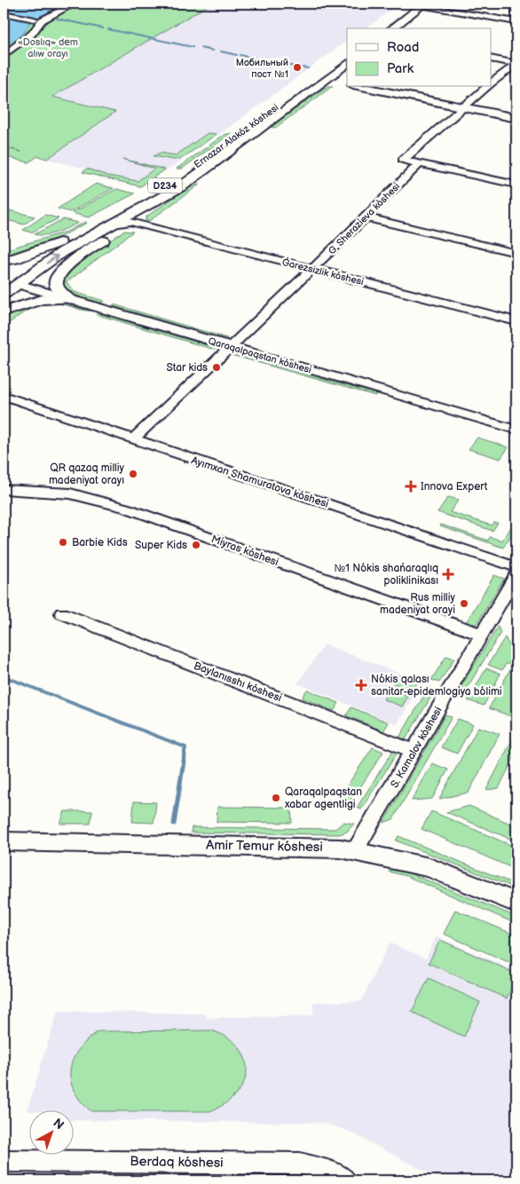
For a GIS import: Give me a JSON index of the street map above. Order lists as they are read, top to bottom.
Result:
{
  "streets": {
    "main road": [
      "Ernazar Alakóz kóshesi",
      "D234",
      "Qaraqalpaqstan kóshesi",
      "Amir Temur kóshesi"
    ],
    "street": [
      "G. Sherazieva kóshesi",
      "Ǵarezsizlik kóshesi",
      "Ayımxan Shamuratova kóshesi",
      "Miyras kóshesi",
      "Baylanısshı kóshesi",
      "S. Kamalov kóshesi",
      "Berdaq kóshesi"
    ]
  },
  "crossings": [
    ["Ernazar Alakóz kóshesi", "D234"],
    ["Ernazar Alakóz kóshesi", "Qaraqalpaqstan kóshesi"],
    ["D234", "Qaraqalpaqstan kóshesi"],
    ["G. Sherazieva kóshesi", "Ǵarezsizlik kóshesi"],
    ["G. Sherazieva kóshesi", "Qaraqalpaqstan kóshesi"],
    ["G. Sherazieva kóshesi", "Ayımxan Shamuratova kóshesi"],
    ["Miyras kóshesi", "S. Kamalov kóshesi"],
    ["Baylanısshı kóshesi", "S. Kamalov kóshesi"],
    ["S. Kamalov kóshesi", "Amir Temur kóshesi"]
  ],
  "parks": ["«Doslıq» dem alıw orayı"],
  "places": {
    "other": [
      "Мобильный пост №1",
      "Star kids",
      "QR qazaq milliy madeniyat orayı",
      "Barbie Kids",
      "Super Kids",
      "Rus milliy madeniyat orayi",
      "Qaraqalpaqstan xabar agentligi"
    ],
    "health": ["Innova Expert", "№1 Nókis shańaraqlıq poliklinikası", "Nókis qalası sanitar-epidemlogiya bólimi"]
  },
  "legend": ["Road", "Park"],
  "north": "top right"
}
